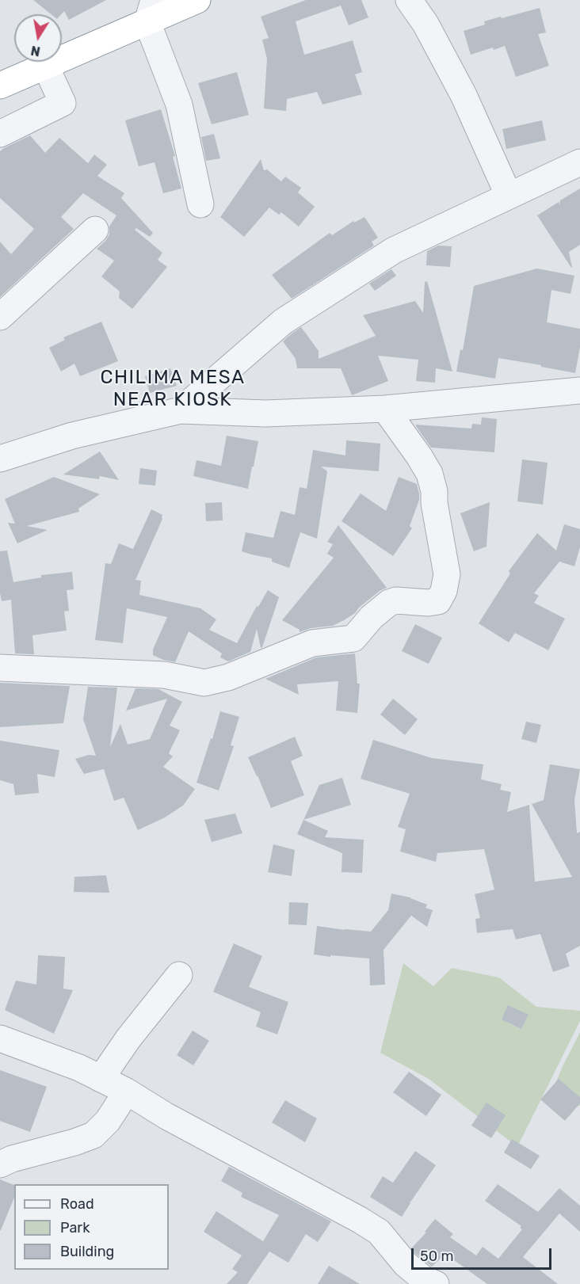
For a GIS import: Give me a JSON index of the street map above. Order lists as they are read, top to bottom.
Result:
{
  "districts": ["CHILIMA MESA NEAR KIOSK"],
  "legend": ["Road", "Park", "Building"],
  "scale_bar": "50 m",
  "north": "bottom"
}
